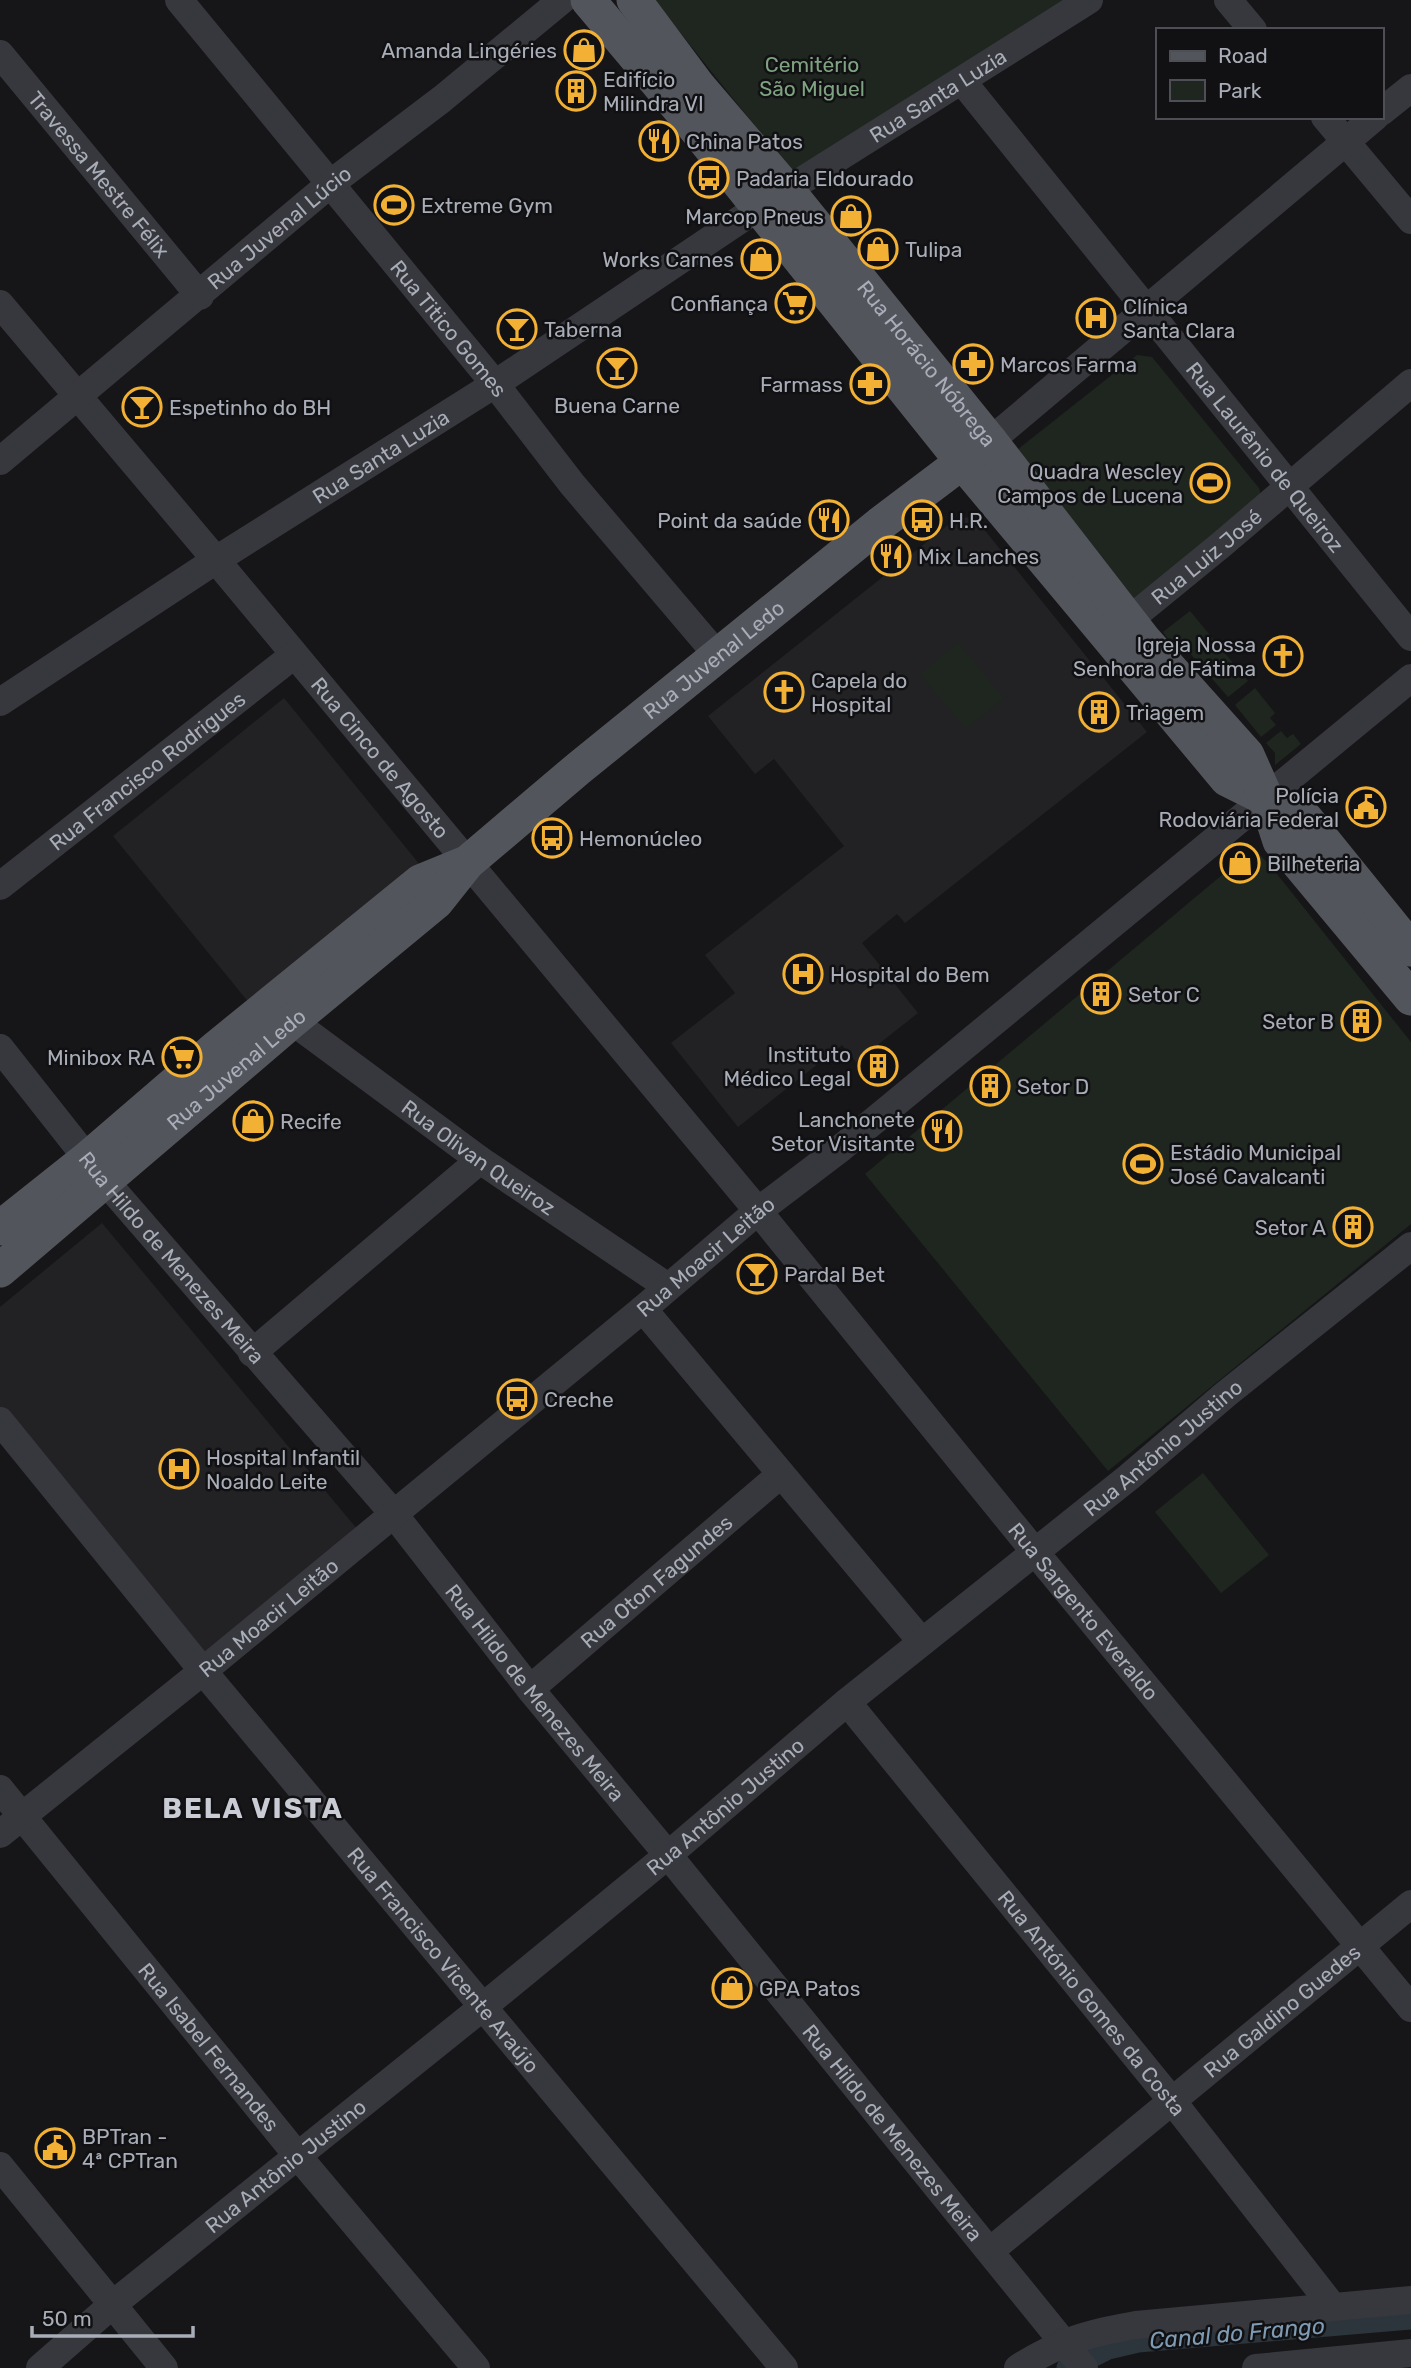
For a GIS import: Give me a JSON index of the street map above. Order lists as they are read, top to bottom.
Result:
{
  "streets": {
    "main road": ["Rua Horácio Nóbrega", "Rua Juvenal Ledo"],
    "street": [
      "Rua Santa Luzia",
      "Travessa Mestre Félix",
      "Rua Juvenal Lúcio",
      "Rua Titico Gomes",
      "Rua Laurênio de Queiroz",
      "Rua Luiz José",
      "Rua Cinco de Agosto",
      "Rua Francisco Rodrigues",
      "Rua Olivan Queiroz",
      "Rua Moacir Leitão",
      "Rua Hildo de Menezes Meira",
      "Rua Antônio Justino",
      "Rua Oton Fagundes",
      "Rua Sargento Everaldo",
      "Rua Francisco Vicente Araújo",
      "Rua António Gomes da Costa",
      "Rua Galdino Guedes",
      "Rua Isabel Fernandes"
    ]
  },
  "crossings": [
    ["Rua Santa Luzia", "Rua Titico Gomes"],
    ["Rua Santa Luzia", "Rua Horácio Nóbrega"],
    ["Rua Santa Luzia", "Rua Laurênio de Queiroz"],
    ["Rua Santa Luzia", "Rua Cinco de Agosto"],
    ["Travessa Mestre Félix", "Rua Juvenal Lúcio"],
    ["Rua Juvenal Lúcio", "Rua Titico Gomes"],
    ["Rua Juvenal Lúcio", "Rua Cinco de Agosto"],
    ["Rua Titico Gomes", "Rua Juvenal Ledo"],
    ["Rua Horácio Nóbrega", "Rua Luiz José"],
    ["Rua Horácio Nóbrega", "Rua Juvenal Ledo"],
    ["Rua Horácio Nóbrega", "Rua Moacir Leitão"],
    ["Rua Laurênio de Queiroz", "Rua Luiz José"],
    ["Rua Juvenal Ledo", "Rua Cinco de Agosto"],
    ["Rua Juvenal Ledo", "Rua Olivan Queiroz"],
    ["Rua Juvenal Ledo", "Rua Hildo de Menezes Meira"],
    ["Rua Cinco de Agosto", "Rua Francisco Rodrigues"],
    ["Rua Cinco de Agosto", "Rua Moacir Leitão"],
    ["Rua Cinco de Agosto", "Rua Sargento Everaldo"],
    ["Rua Olivan Queiroz", "Rua Moacir Leitão"],
    ["Rua Moacir Leitão", "Rua Hildo de Menezes Meira"],
    ["Rua Moacir Leitão", "Rua Sargento Everaldo"],
    ["Rua Moacir Leitão", "Rua Francisco Vicente Araújo"],
    ["Rua Moacir Leitão", "Rua Isabel Fernandes"],
    ["Rua Hildo de Menezes Meira", "Rua Antônio Justino"],
    ["Rua Hildo de Menezes Meira", "Rua Oton Fagundes"],
    ["Rua Hildo de Menezes Meira", "Rua Galdino Guedes"],
    ["Rua Antônio Justino", "Rua Sargento Everaldo"],
    ["Rua Antônio Justino", "Rua Francisco Vicente Araújo"],
    ["Rua Antônio Justino", "Rua António Gomes da Costa"],
    ["Rua Antônio Justino", "Rua Isabel Fernandes"],
    ["Rua Sargento Everaldo", "Rua Galdino Guedes"],
    ["Rua António Gomes da Costa", "Rua Galdino Guedes"]
  ],
  "districts": ["BELA VISTA"],
  "water": ["Canal do Frango"],
  "parks": ["Cemitério São Miguel"],
  "places": {
    "shop": [
      "Amanda Lingéries",
      "Marcop Pneus",
      "Tulipa",
      "Works Carnes",
      "Bilheteria",
      "Recife",
      "GPA Patos"
    ],
    "building": [
      "Edifício Milindra VI",
      "Triagem",
      "Setor C",
      "Setor B",
      "Instituto Médico Legal",
      "Setor D",
      "Setor A"
    ],
    "restaurant": [
      "China Patos",
      "Point da saúde",
      "Mix Lanches",
      "Lanchonete Setor Visitante"
    ],
    "bus stop": [
      "Padaria Eldourado",
      "H.R.",
      "Hemonúcleo",
      "Creche"
    ],
    "sports": ["Extreme Gym", "Quadra Wescley Campos de Lucena", "Estádio Municipal José Cavalcanti"],
    "supermarket": ["Confiança", "Minibox RA"],
    "hospital": ["Clínica Santa Clara", "Hospital do Bem", "Hospital Infantil Noaldo Leite"],
    "bar": [
      "Taberna",
      "Buena Carne",
      "Espetinho do BH",
      "Pardal Bet"
    ],
    "pharmacy": ["Marcos Farma", "Farmass"],
    "church": ["Igreja Nossa Senhora de Fátima", "Capela do Hospital"],
    "public building": ["Polícia Rodoviária Federal", "BPTran - 4ª CPTran"]
  },
  "legend": ["Road", "Park"],
  "scale_bar": "50 m"
}
